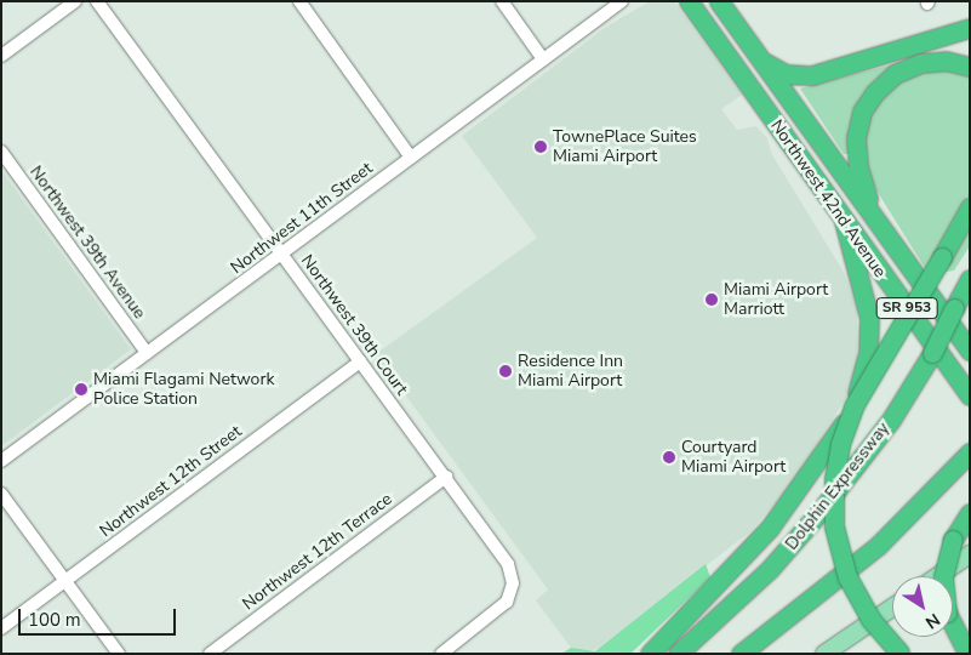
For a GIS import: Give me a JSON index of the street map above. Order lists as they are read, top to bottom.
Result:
{
  "streets": {
    "highway": ["Northwest 42nd Avenue", "SR 953", "Dolphin Expressway"],
    "street": [
      "Northwest 11th Street",
      "Northwest 39th Avenue",
      "Northwest 39th Court",
      "Northwest 12th Street",
      "Northwest 12th Terrace"
    ]
  },
  "crossings": [
    ["Northwest 11th Street", "Northwest 39th Avenue"],
    ["Northwest 11th Street", "Northwest 39th Court"],
    ["Northwest 39th Court", "Northwest 12th Street"],
    ["Northwest 39th Court", "Northwest 12th Terrace"]
  ],
  "places": [
    "TownePlace Suites Miami Airport",
    "Miami Airport Marriott",
    "Residence Inn Miami Airport",
    "Miami Flagami Network Police Station",
    "Courtyard Miami Airport"
  ],
  "scale_bar": "100 m",
  "north": "bottom right"
}
